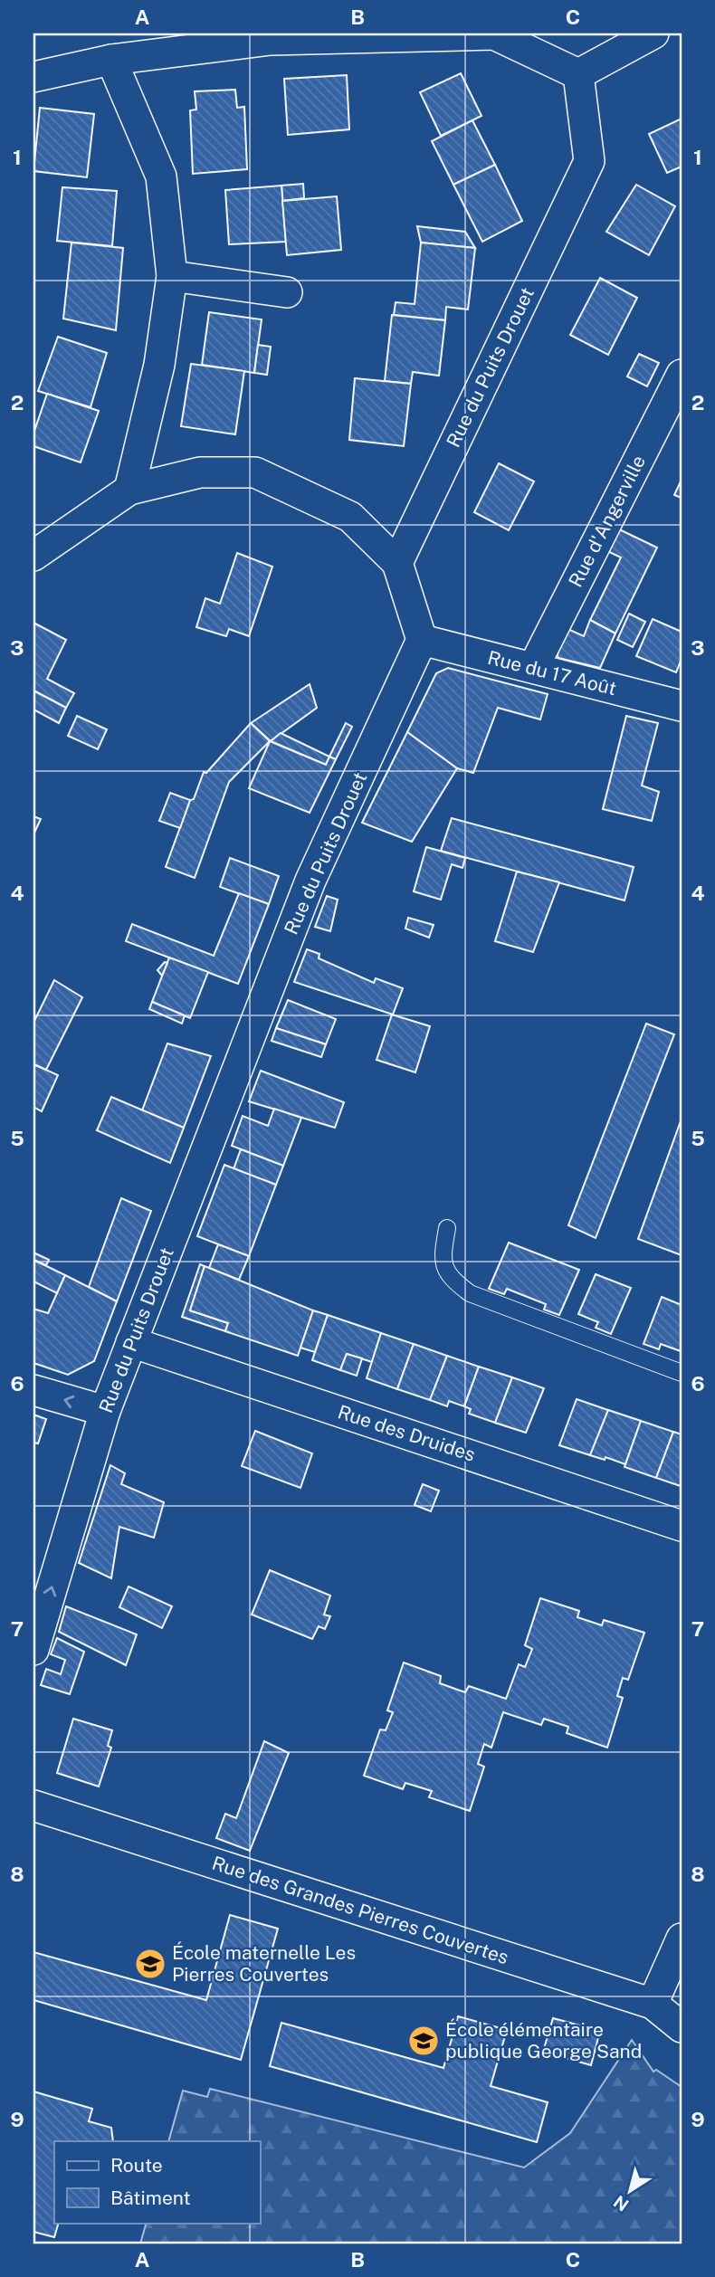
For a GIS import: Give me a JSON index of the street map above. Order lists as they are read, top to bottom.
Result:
{
  "streets": {
    "street": [
      "Rue du Puits Drouet",
      "Rue d'Angerville",
      "Rue du 17 Août",
      "Rue des Druides",
      "Rue des Grandes Pierres Couvertes"
    ]
  },
  "crossings": [
    ["Rue du Puits Drouet", "Rue du 17 Août"],
    ["Rue du Puits Drouet", "Rue des Druides"],
    ["Rue d'Angerville", "Rue du 17 Août"]
  ],
  "places": {
    "school or university": ["École maternelle Les Pierres Couvertes", "École élémentaire publique George Sand"]
  },
  "legend": ["Route", "Bâtiment"],
  "north": "bottom left",
  "grid": {
    "columns": ["A", "B", "C"],
    "rows": [
      "1",
      "2",
      "3",
      "4",
      "5",
      "6",
      "7",
      "8",
      "9"
    ]
  }
}
